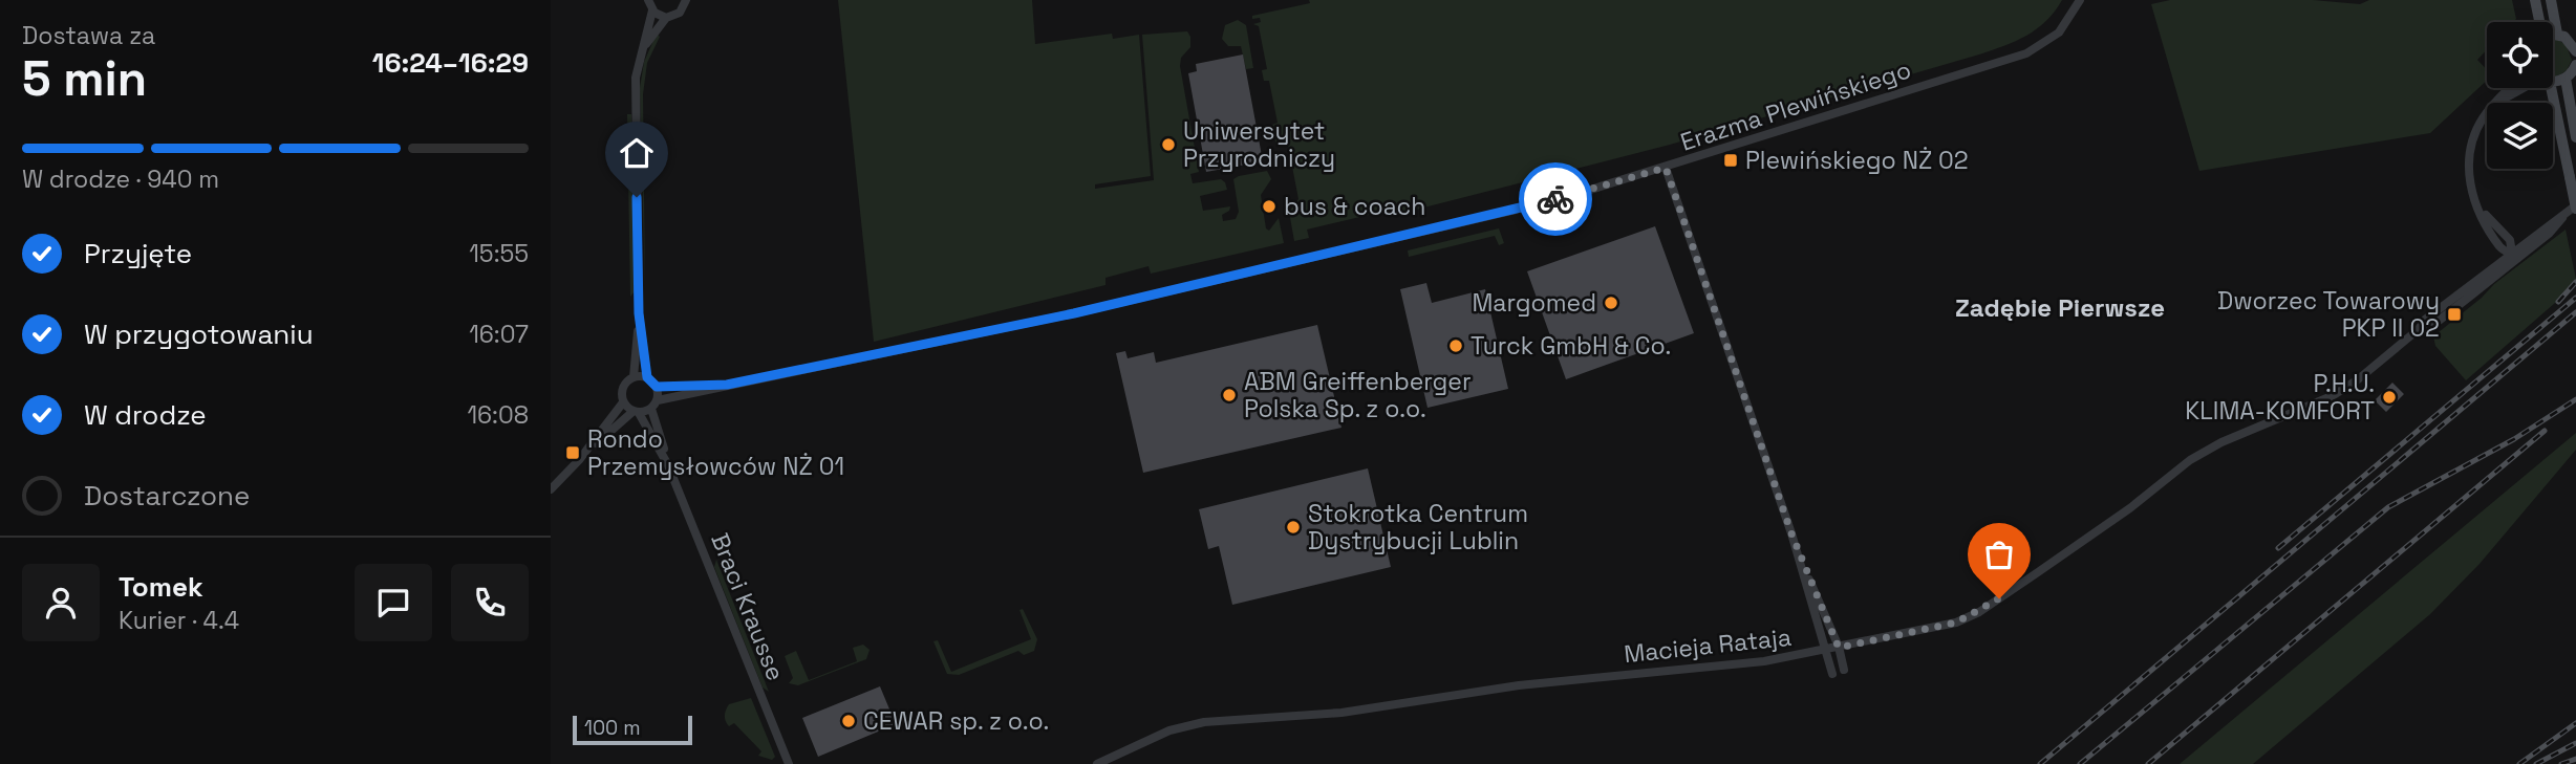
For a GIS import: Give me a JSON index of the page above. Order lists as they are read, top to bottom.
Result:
{
  "streets": {
    "street": ["Erazma Plewińskiego", "Braci Krausse", "Macieja Rataja"]
  },
  "crossings": [
    ["Erazma Plewińskiego", "Braci Krausse"]
  ],
  "districts": ["Zadębie Pierwsze"],
  "places": {
    "other": [
      "Uniwersytet Przyrodniczy",
      "bus & coach",
      "Margomed",
      "Turck GmbH & Co.",
      "ABM Greiffenberger Polska Sp. z o.o.",
      "P.H.U. KLIMA-KOMFORT",
      "Stokrotka Centrum Dystrybucji Lublin",
      "CEWAR sp. z o.o."
    ],
    "transit": ["Plewińskiego NŻ 02", "Dworzec Towarowy PKP II 02", "Rondo Przemysłowców NŻ 01"]
  },
  "scale_bar": "100 m",
  "page": {
    "heading": ["5 min", "Dostawa za", "16:24–16:29"],
    "panel": ["Tomek", "Kurier · 4.4"],
    "bar": "W drodze · 940 m",
    "list": [
      ["Przyjęte", "15:55"],
      ["W przygotowaniu", "16:07"],
      ["W drodze", "16:08"],
      "Dostarczone"
    ],
    "scale": "100 m"
  }
}
